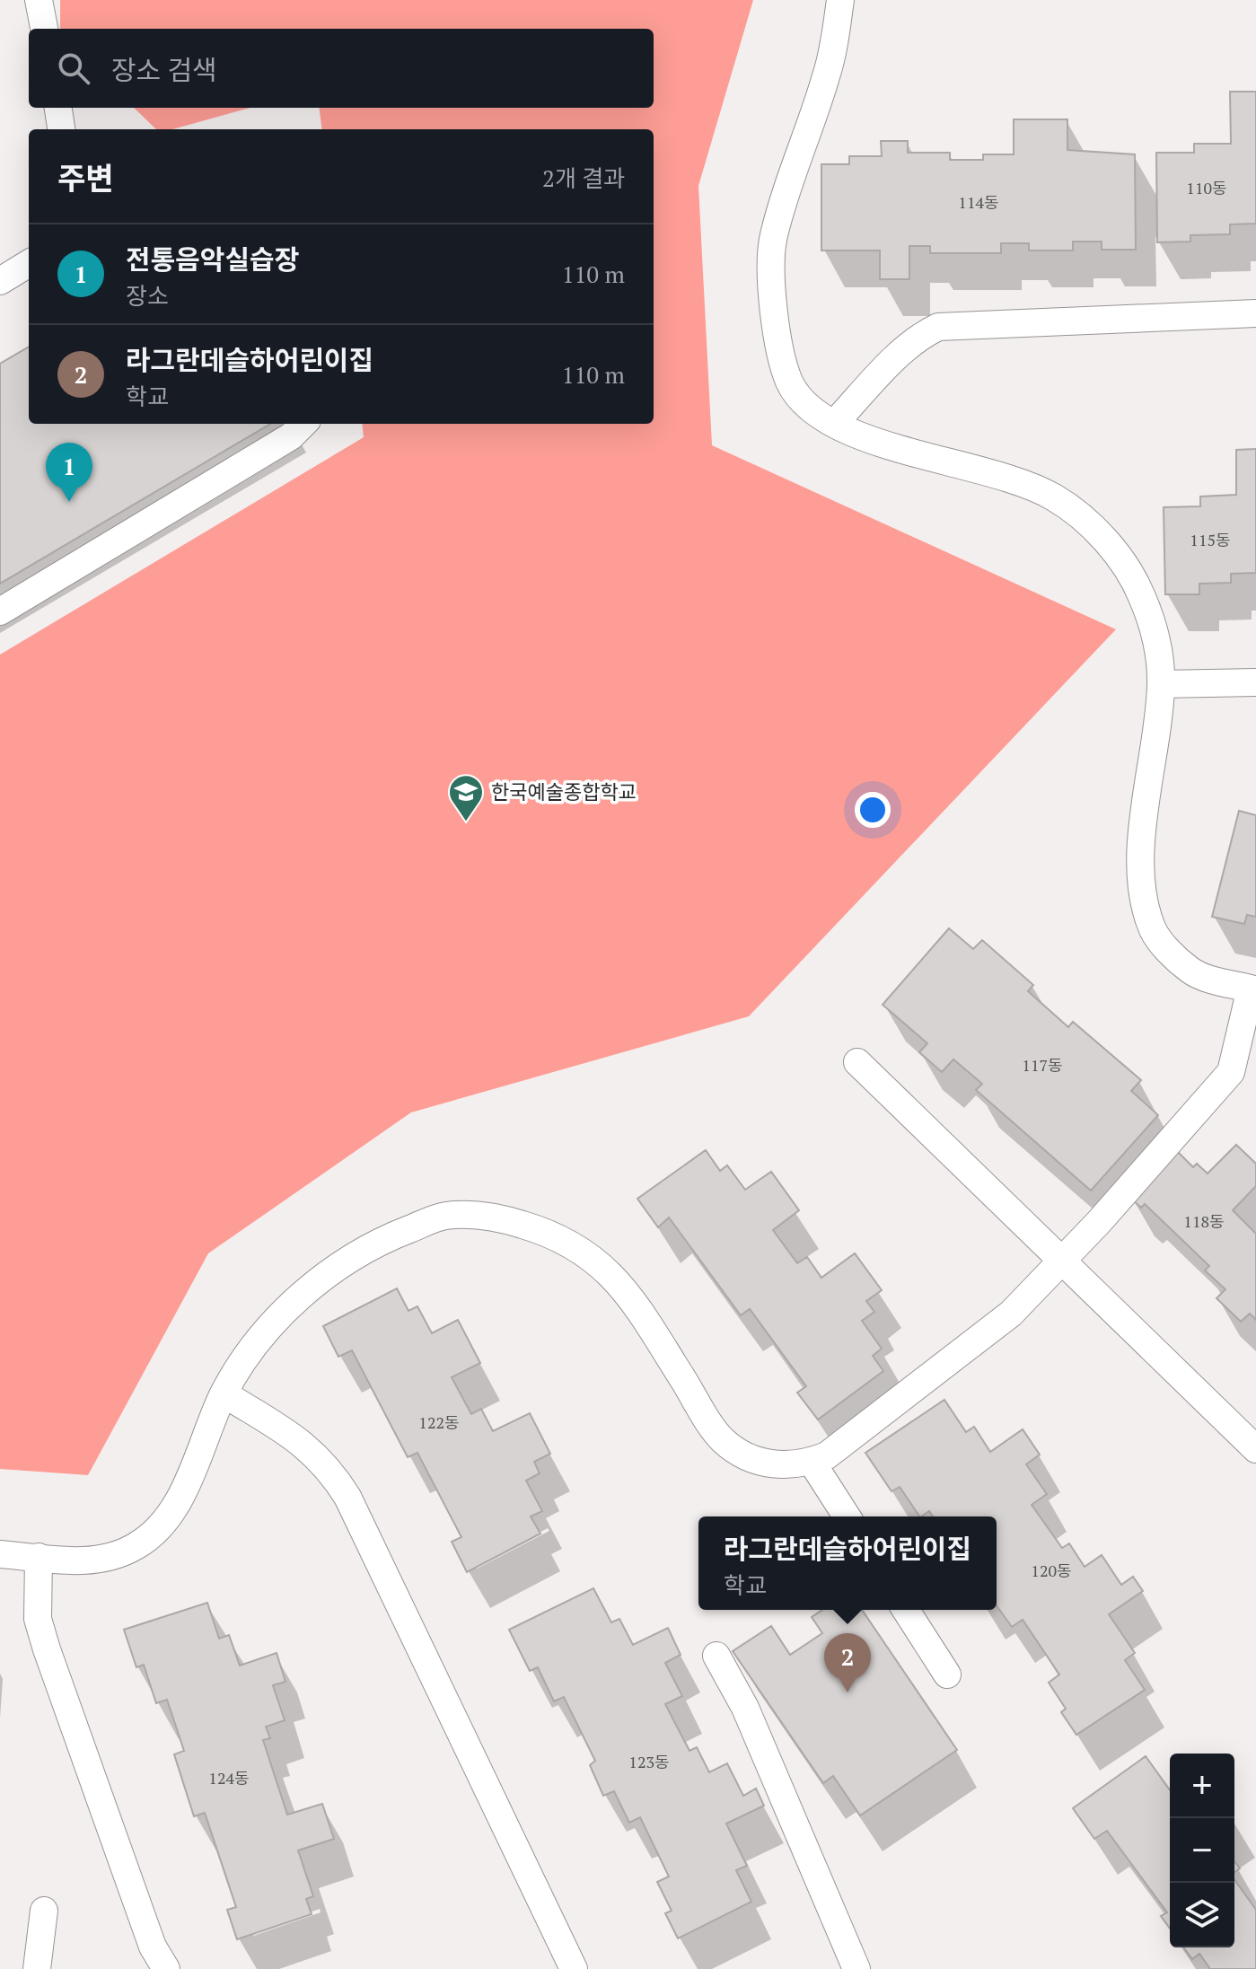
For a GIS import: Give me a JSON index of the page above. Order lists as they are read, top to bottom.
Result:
{
  "places": {
    "school or university": ["한국예술종합학교"]
  },
  "house_numbers": [
    "110동",
    "114동",
    "115동",
    "117동",
    "118동",
    "122동",
    "120동",
    "123동",
    "124동"
  ],
  "page": {
    "search": "장소 검색",
    "heading": ["주변", "2개 결과"],
    "list": [
      {
        "mark": "1",
        "name": "전통음악실습장",
        "note": "장소",
        "value": "110 m"
      },
      {
        "mark": "2",
        "name": "라그란데슬하어린이집",
        "note": "학교",
        "value": "110 m"
      }
    ],
    "pins": ["1", "2"],
    "popup": ["라그란데슬하어린이집", "학교"],
    "map_buttons": ["+", "−"]
  }
}
